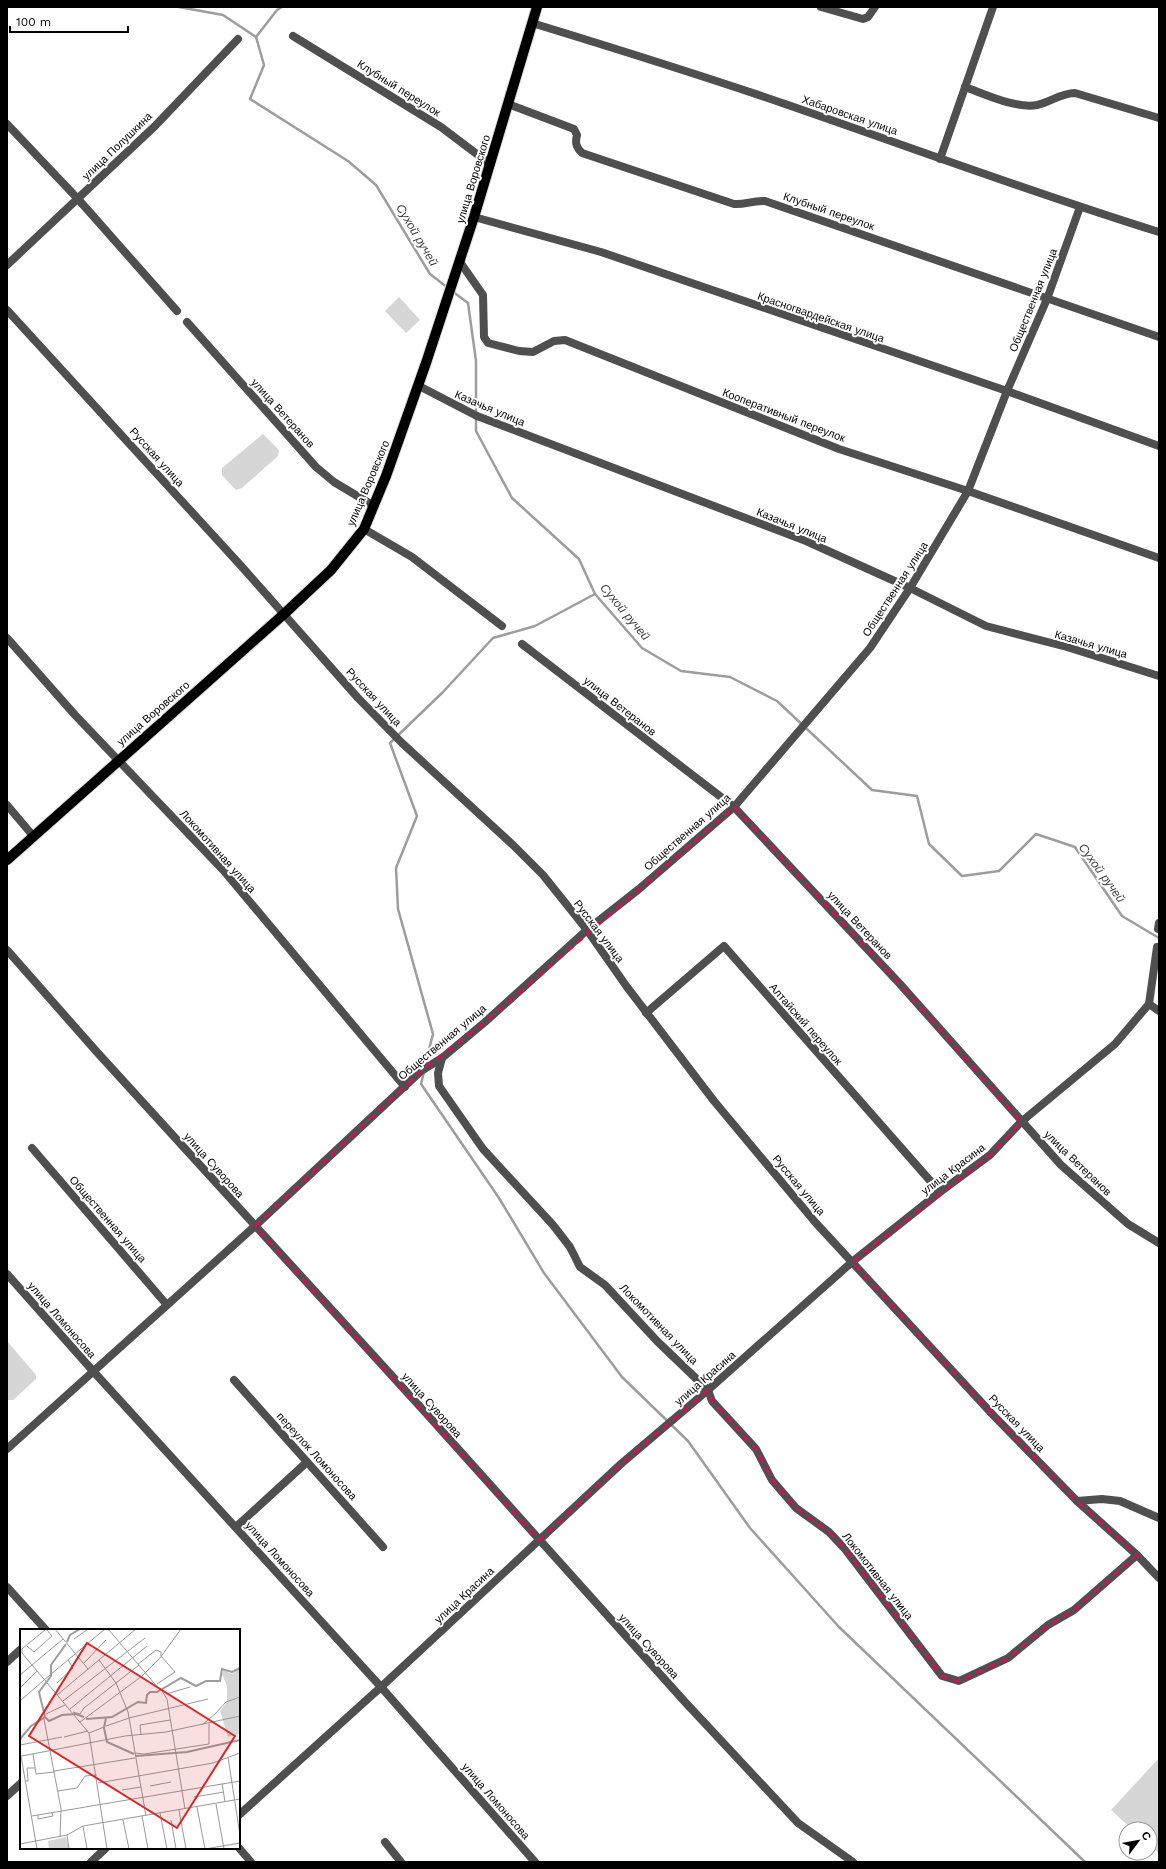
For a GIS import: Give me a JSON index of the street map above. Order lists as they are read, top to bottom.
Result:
{
  "streets": {
    "main road": ["улица Воровского"],
    "street": [
      "Клубный переулок",
      "Хабаровская улица",
      "улица Полушкина",
      "Общественная улица",
      "Красногвардейская улица",
      "Казачья улица",
      "улица Ветеранов",
      "Кооперативный переулок",
      "Русская улица",
      "Локомотивная улица",
      "Алтайский переулок",
      "улица Суворова",
      "улица Красина",
      "улица Ломоносова",
      "переулок Ломоносова"
    ]
  },
  "crossings": [
    ["Клубный переулок", "улица Воровского"],
    ["Клубный переулок", "Общественная улица"],
    ["Хабаровская улица", "улица Воровского"],
    ["Хабаровская улица", "Общественная улица"],
    ["улица Воровского", "Красногвардейская улица"],
    ["улица Воровского", "Казачья улица"],
    ["улица Воровского", "улица Ветеранов"],
    ["улица Воровского", "Кооперативный переулок"],
    ["улица Воровского", "Русская улица"],
    ["улица Воровского", "Локомотивная улица"],
    ["Общественная улица", "Красногвардейская улица"],
    ["Общественная улица", "Казачья улица"],
    ["Общественная улица", "улица Ветеранов"],
    ["Общественная улица", "Кооперативный переулок"],
    ["Общественная улица", "Русская улица"],
    ["Общественная улица", "Локомотивная улица"],
    ["Общественная улица", "улица Суворова"],
    ["Общественная улица", "улица Ломоносова"],
    ["улица Ветеранов", "улица Красина"],
    ["Русская улица", "Локомотивная улица"],
    ["Русская улица", "Алтайский переулок"],
    ["Русская улица", "улица Красина"],
    ["Локомотивная улица", "улица Красина"],
    ["Алтайский переулок", "улица Красина"],
    ["улица Суворова", "улица Красина"],
    ["улица Красина", "улица Ломоносова"]
  ],
  "water": ["Сухой ручей"],
  "scale_bar": "100 m",
  "north": "top right"
}
